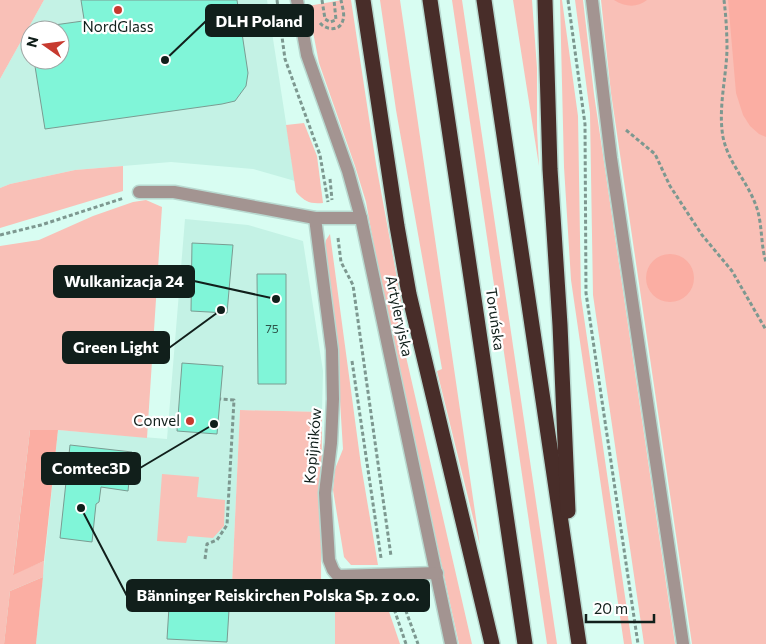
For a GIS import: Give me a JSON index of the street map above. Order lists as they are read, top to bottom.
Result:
{
  "streets": {
    "highway": ["Toruńska"],
    "street": ["Artyleryjska", "Kopijników"]
  },
  "crossings": [
    ["Artyleryjska", "Kopijników"]
  ],
  "places": [
    "NordGlass",
    "DLH Poland",
    "Wulkanizacja 24",
    "Green Light",
    "Convel",
    "Comtec3D",
    "Bänninger Reiskirchen Polska Sp. z o.o."
  ],
  "house_numbers": ["75"],
  "scale_bar": "20 m",
  "north": "left"
}
